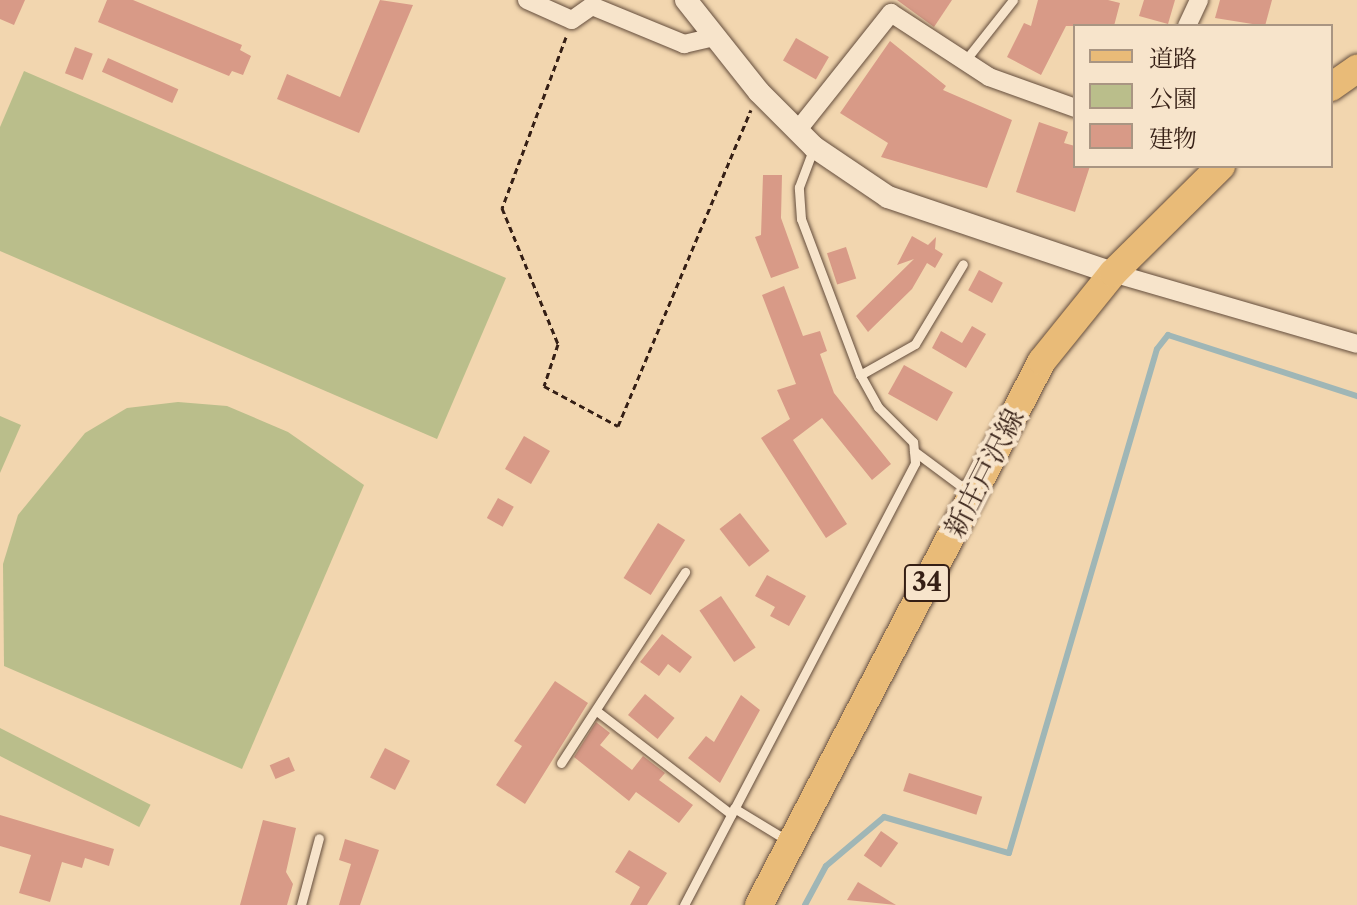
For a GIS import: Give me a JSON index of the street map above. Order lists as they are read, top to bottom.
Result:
{
  "streets": {
    "main road": ["新庄戸沢線", "34"]
  },
  "legend": ["道路", "公園", "建物"]
}
